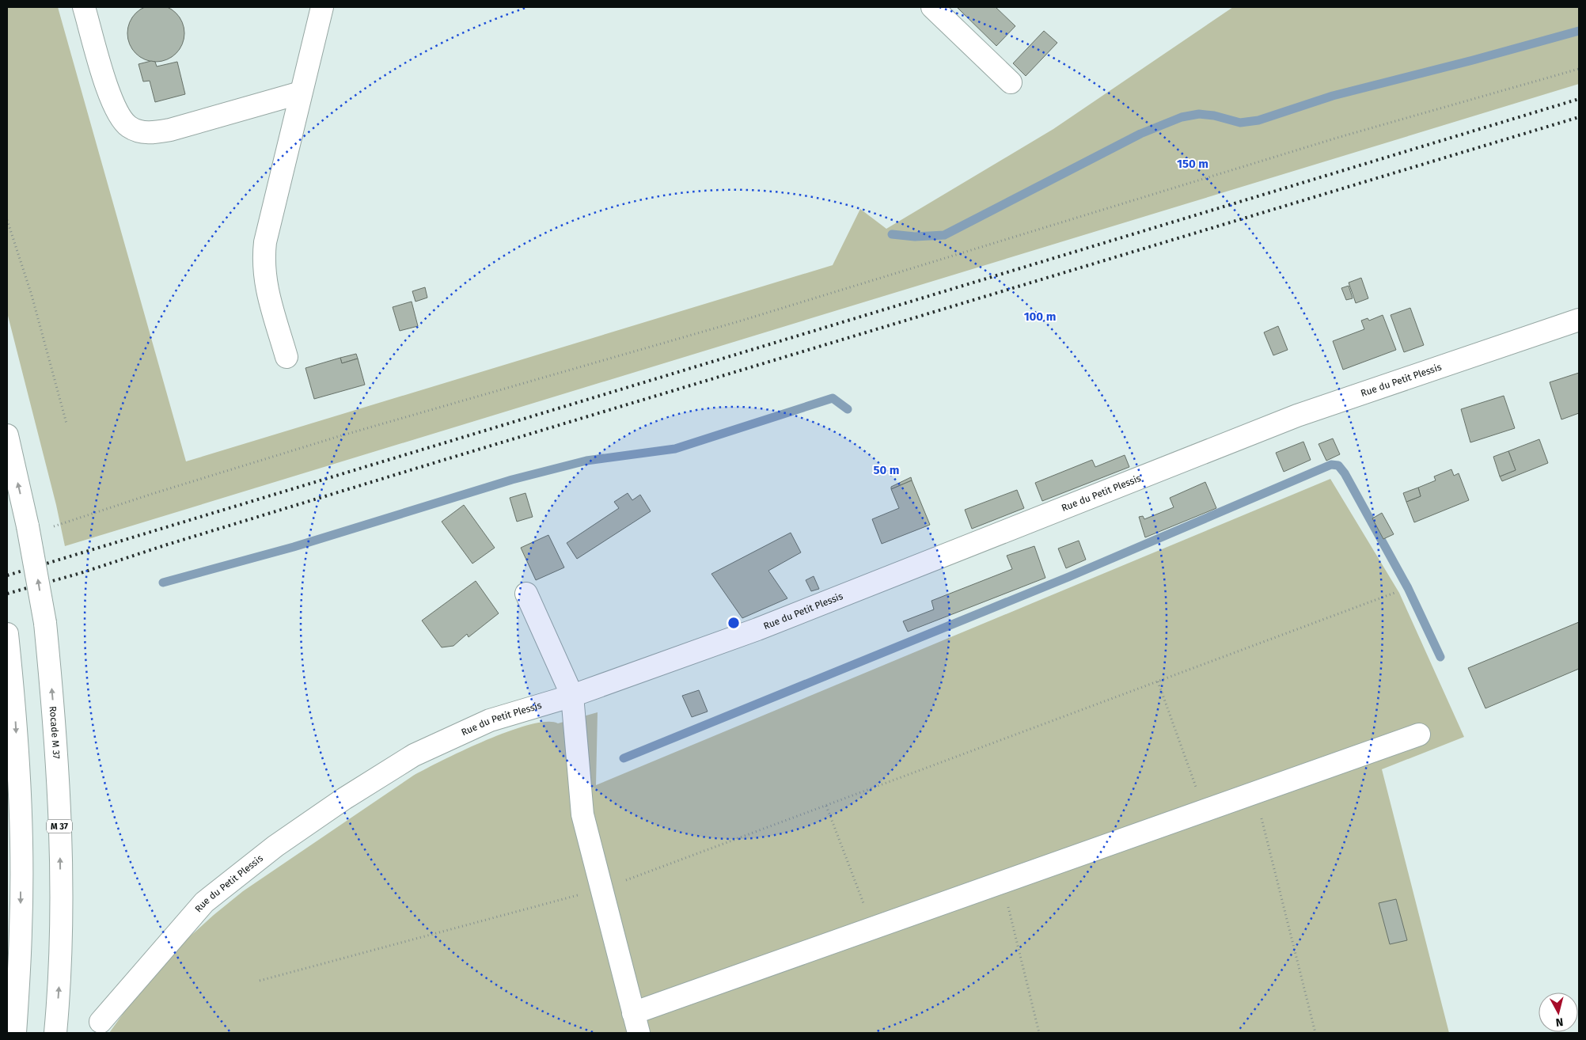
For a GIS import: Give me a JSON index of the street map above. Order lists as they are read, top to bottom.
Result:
{
  "streets": {
    "main road": ["Rue du Petit Plessis", "Rocade M 37", "M 37"]
  },
  "north": "bottom",
  "rings": ["150 m", "100 m", "50 m"]
}
